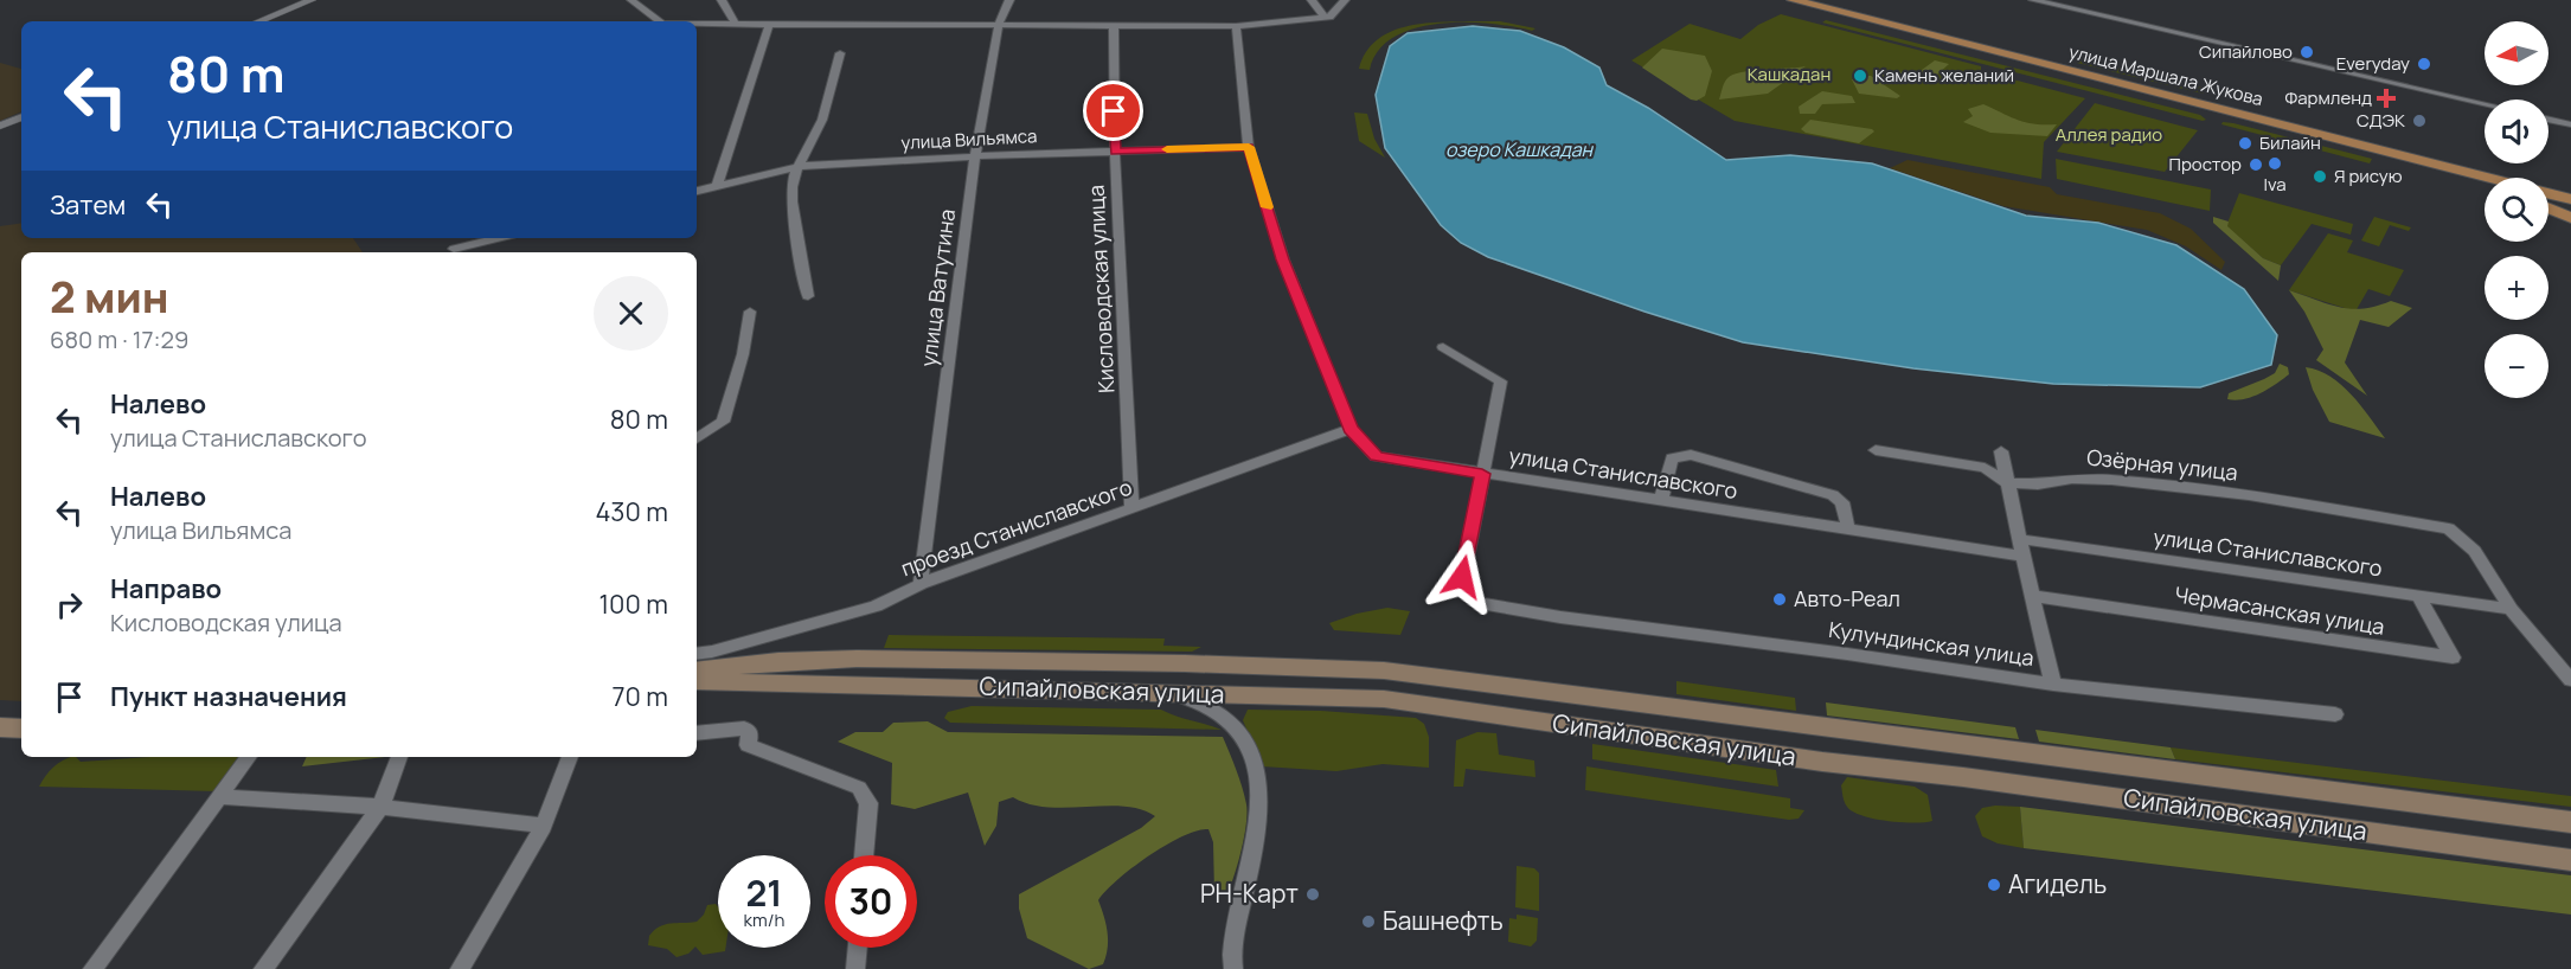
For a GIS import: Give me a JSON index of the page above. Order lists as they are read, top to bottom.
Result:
{
  "streets": {
    "main road": ["улица Маршала Жукова", "Сипайловская улица"],
    "street": [
      "улица Вильямса",
      "улица Ватутина",
      "Кисловодская улица",
      "Озёрная улица",
      "улица Станиславского",
      "проезд Станиславского",
      "Чермасанская улица",
      "Кулундинская улица"
    ]
  },
  "crossings": [
    ["улица Вильямса", "улица Ватутина"],
    ["улица Вильямса", "Кисловодская улица"],
    ["улица Вильямса", "улица Станиславского"],
    ["улица Ватутина", "проезд Станиславского"],
    ["Кисловодская улица", "проезд Станиславского"],
    ["Озёрная улица", "улица Станиславского"],
    ["улица Станиславского", "проезд Станиславского"],
    ["улица Станиславского", "Чермасанская улица"],
    ["улица Станиславского", "Кулундинская улица"]
  ],
  "water": ["озеро Кашкадан"],
  "parks": ["Кашкадан", "Аллея радио"],
  "places": {
    "other": [
      "Сипайлово",
      "Everyday",
      "Камень желаний",
      "СДЭК",
      "Билайн",
      "Iva",
      "Простор",
      "Я рисую",
      "Авто-Реал",
      "Агидель",
      "РН-Карт",
      "Башнефть"
    ],
    "health": ["Фармленд"]
  },
  "north": "left",
  "page": {
    "map_buttons": ["+", "−"],
    "turn": ["80 m", "улица Станиславского"],
    "then": "Затем",
    "heading": ["2 мин", "680 m · 17:29"],
    "list": [
      {
        "name": "Налево",
        "note": "улица Станиславского",
        "value": "80 m"
      },
      {
        "name": "Налево",
        "note": "улица Вильямса",
        "value": "430 m"
      },
      {
        "name": "Направо",
        "note": "Кисловодская улица",
        "value": "100 m"
      },
      {
        "name": "Пункт назначения",
        "value": "70 m"
      }
    ],
    "speed": "21 km/h",
    "limit": "30"
  }
}
